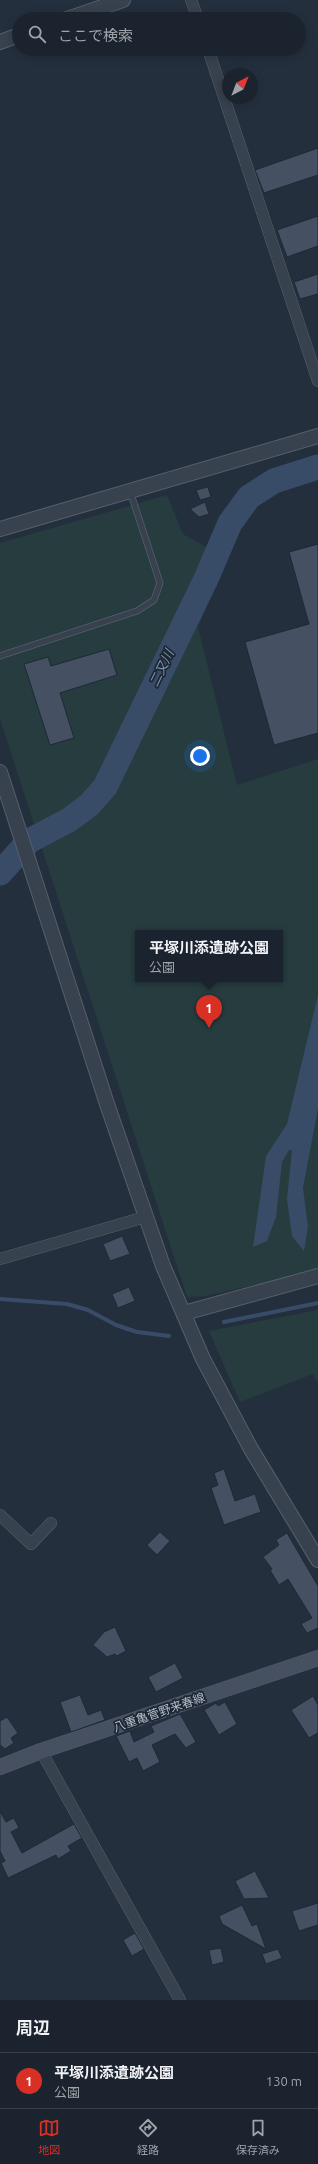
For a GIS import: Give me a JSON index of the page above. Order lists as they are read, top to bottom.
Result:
{
  "streets": {
    "main road": ["八重亀菅野来春線"]
  },
  "water": ["二又川"],
  "north": "top right",
  "page": {
    "search": "ここで検索",
    "popup": ["平塚川添遺跡公園", "公園"],
    "pins": "1",
    "heading": "周辺",
    "list": [
      {
        "mark": "1",
        "name": "平塚川添遺跡公園",
        "note": "公園",
        "value": "130 m"
      }
    ],
    "nav": ["地図", "経路", "保存済み"]
  }
}
